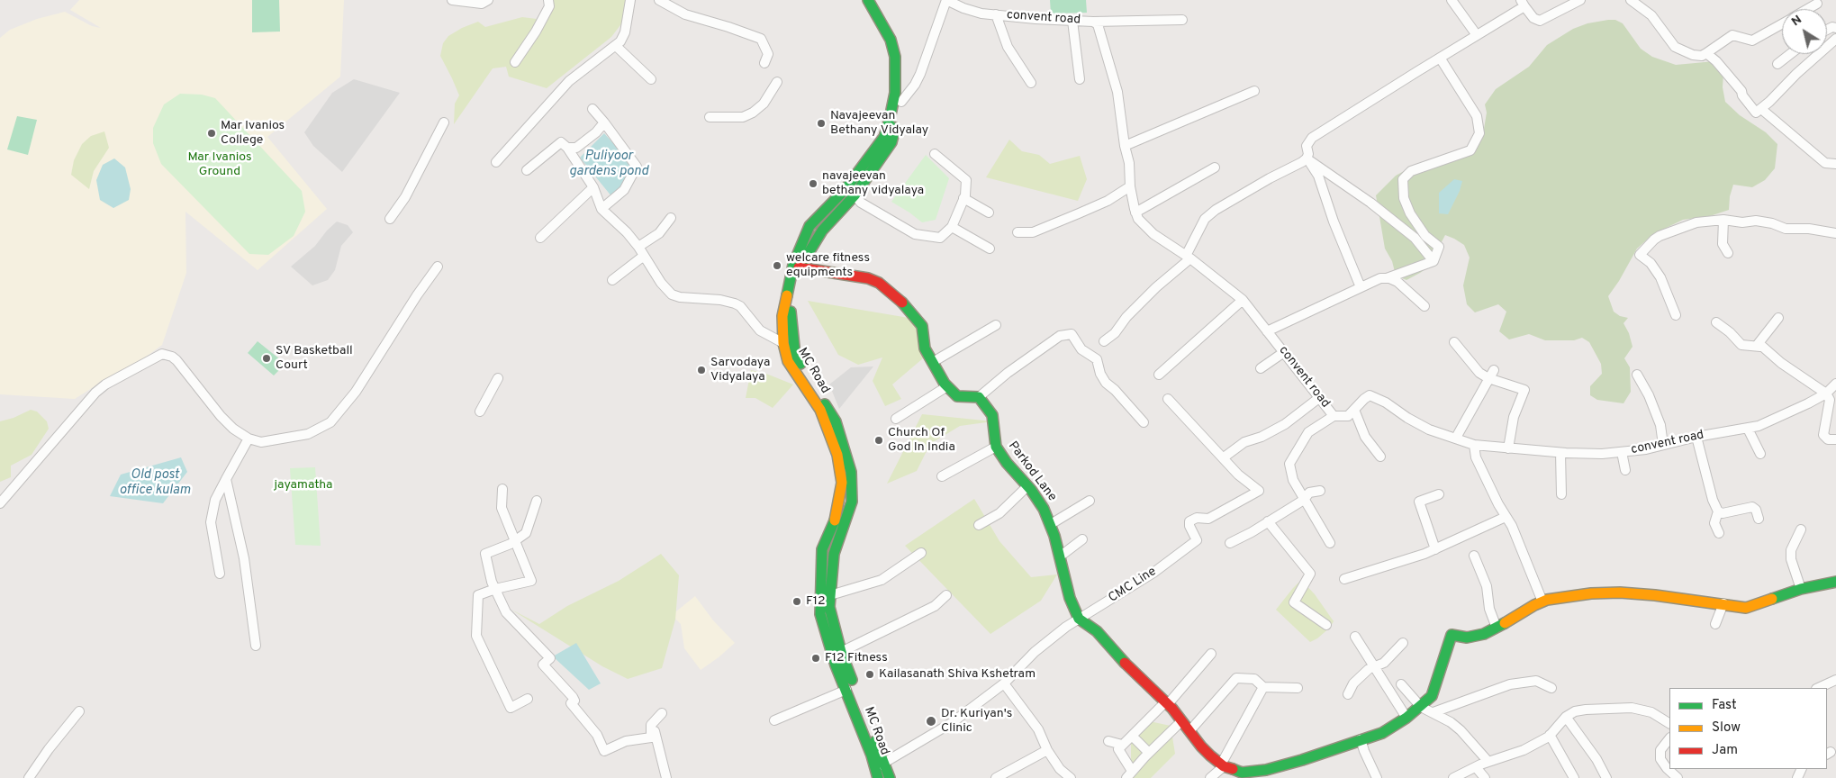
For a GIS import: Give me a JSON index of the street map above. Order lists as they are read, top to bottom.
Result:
{
  "streets": {
    "main road": ["MC Road", "Parkod Lane"],
    "street": ["convent road", "CMC Line"]
  },
  "crossings": [
    ["MC Road", "CMC Line"],
    ["Parkod Lane", "CMC Line"]
  ],
  "water": ["Puliyoor gardens pond", "Old post office kulam"],
  "parks": ["Mar Ivanios Ground", "jayamatha"],
  "places": [
    "Navajeevan Bethany Vidyalay",
    "Mar Ivanios College",
    "navajeevan bethany vidyalaya",
    "welcare fitness equipments",
    "SV Basketball Court",
    "Sarvodaya Vidyalaya",
    "Church Of God In India",
    "F12",
    "F12 Fitness",
    "Kailasanath Shiva Kshetram",
    "Dr. Kuriyan's Clinic"
  ],
  "legend": ["Fast", "Slow", "Jam"],
  "north": "top left"
}
